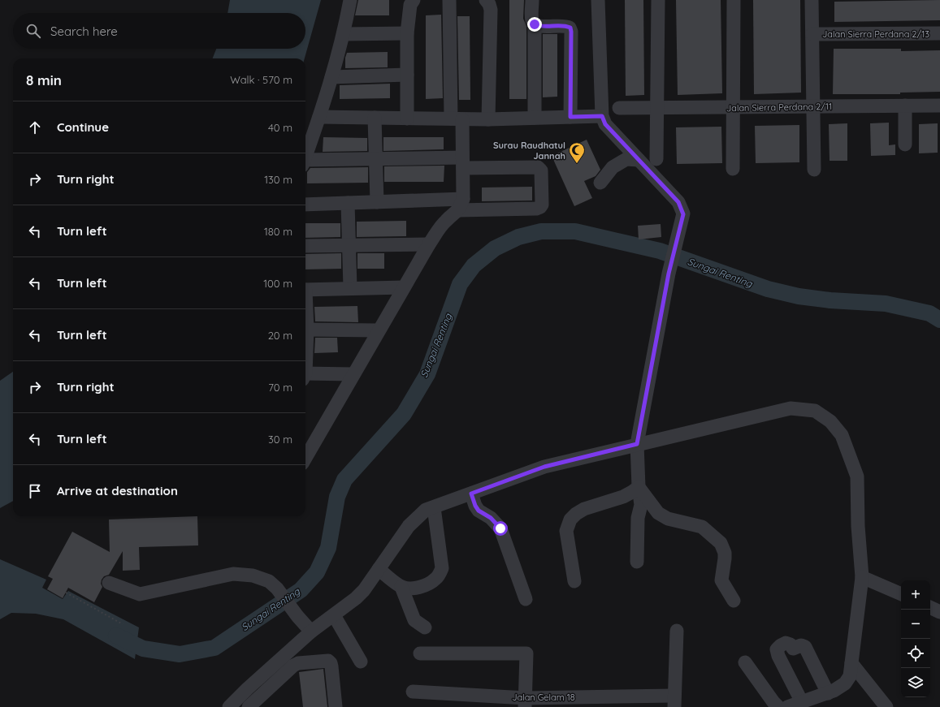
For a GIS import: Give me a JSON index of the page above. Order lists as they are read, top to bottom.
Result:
{
  "streets": {
    "street": ["Jalan Sierra Perdana 2/13", "Jalan Sierra Perdana 2/11", "Jalan Gelam 18"]
  },
  "water": ["Sungai Renting"],
  "places": {
    "mosque": ["Surau Raudhatul Jannah"]
  },
  "page": {
    "search": "Search here",
    "heading": ["8 min", "Walk · 570 m"],
    "list": [
      ["Continue", "40 m"],
      ["Turn right", "130 m"],
      ["Turn left", "180 m"],
      ["Turn left", "100 m"],
      ["Turn left", "20 m"],
      ["Turn right", "70 m"],
      ["Turn left", "30 m"],
      "Arrive at destination"
    ],
    "map_buttons": ["+", "−"]
  }
}
